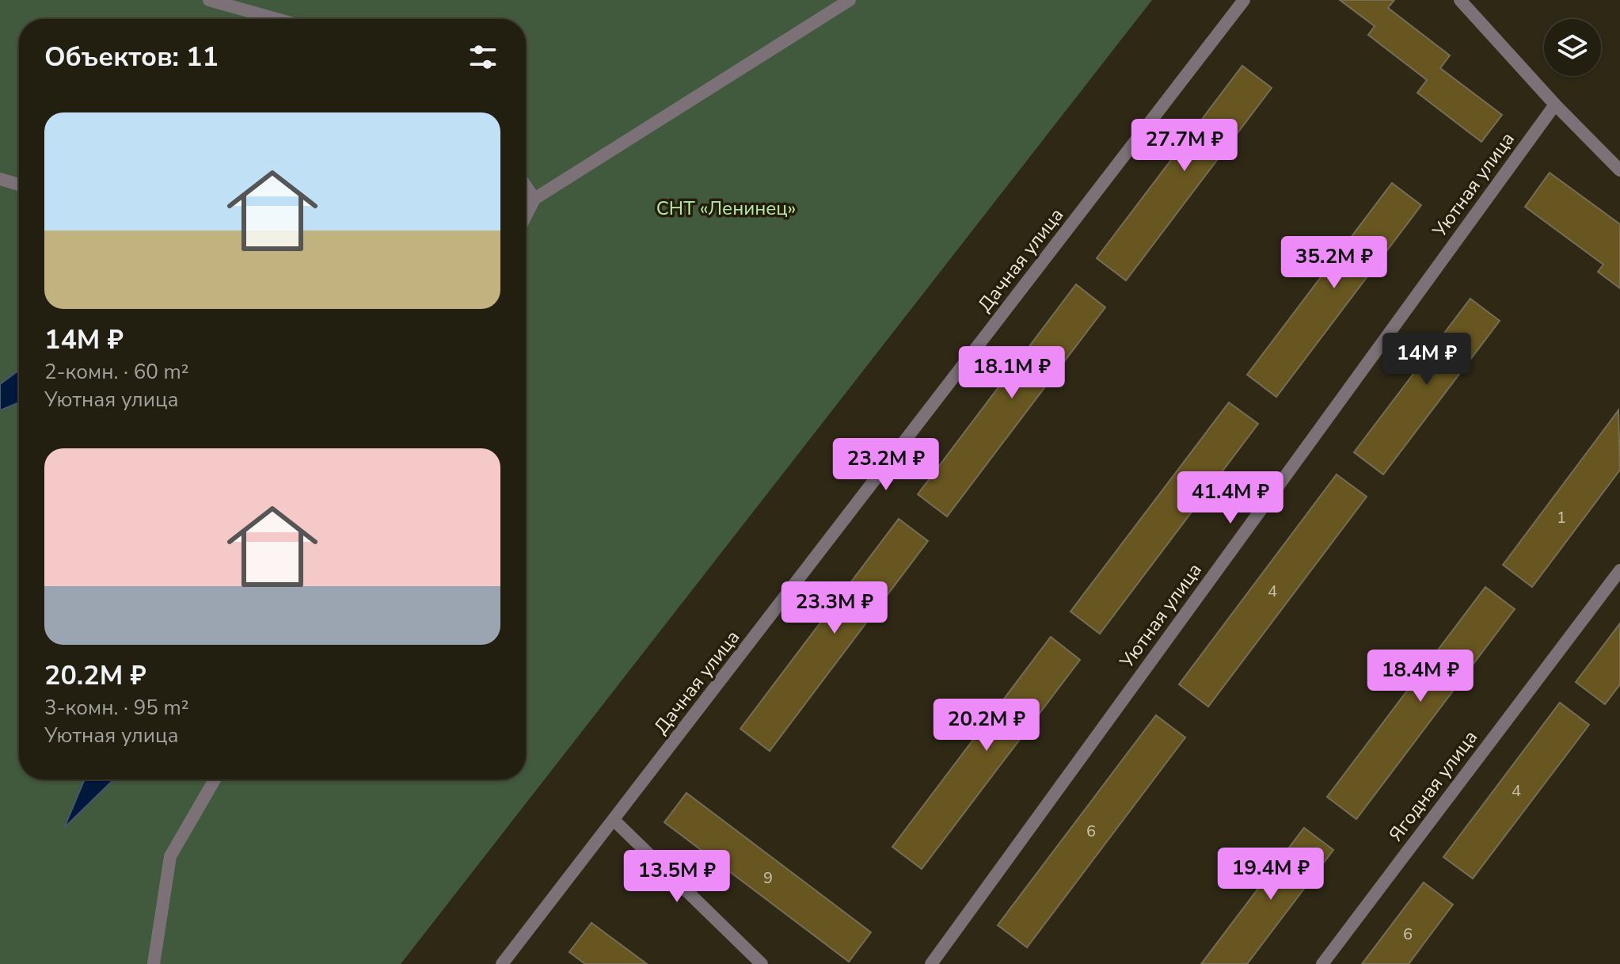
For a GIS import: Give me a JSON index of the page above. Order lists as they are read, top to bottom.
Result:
{
  "streets": {
    "street": ["Уютная улица", "Дачная улица", "Ягодная улица"]
  },
  "parks": ["СНТ «Ленинец»"],
  "house_numbers": [
    "1",
    "4",
    "4",
    "6",
    "9",
    "6"
  ],
  "page": {
    "heading": "Объектов: 11",
    "list": [
      {
        "name": "14M ₽",
        "note": "2-комн. · 60 m² · Уютная улица"
      },
      {
        "name": "20.2M ₽",
        "note": "3-комн. · 95 m² · Уютная улица"
      }
    ],
    "price": [
      "27.7M ₽",
      "35.2M ₽",
      "14M ₽",
      "18.1M ₽",
      "23.2M ₽",
      "41.4M ₽",
      "23.3M ₽",
      "18.4M ₽",
      "20.2M ₽",
      "19.4M ₽",
      "13.5M ₽"
    ]
  }
}
